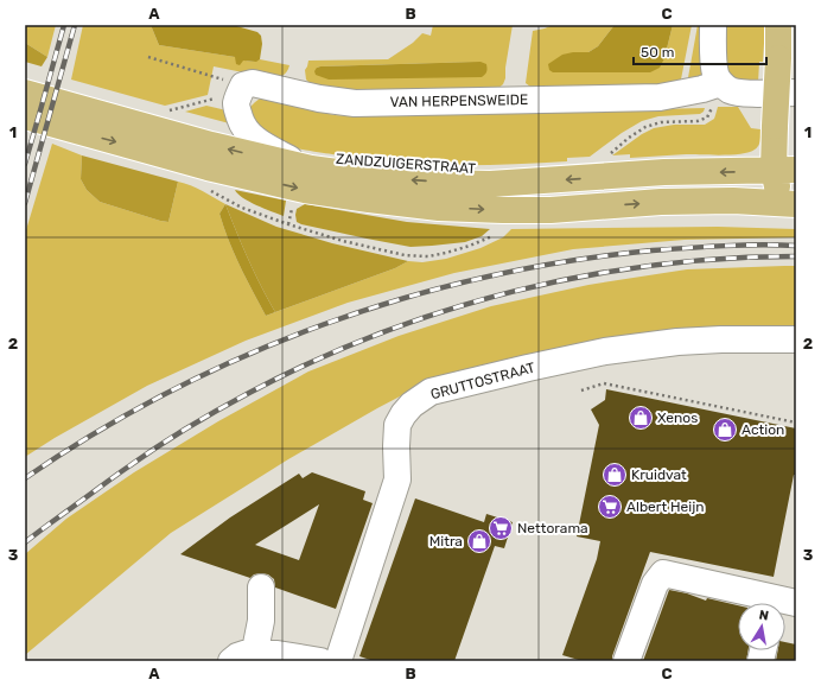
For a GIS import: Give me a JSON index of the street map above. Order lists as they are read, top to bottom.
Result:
{
  "streets": {
    "main road": ["ZANDZUIGERSTRAAT"],
    "street": ["VAN HERPENSWEIDE", "GRUTTOSTRAAT"]
  },
  "places": {
    "shop": [
      "Xenos",
      "Action",
      "Kruidvat",
      "Mitra"
    ],
    "supermarket": ["Albert Heijn", "Nettorama"]
  },
  "scale_bar": "50 m",
  "north": "top",
  "grid": {
    "columns": ["A", "B", "C"],
    "rows": ["1", "2", "3"]
  }
}
